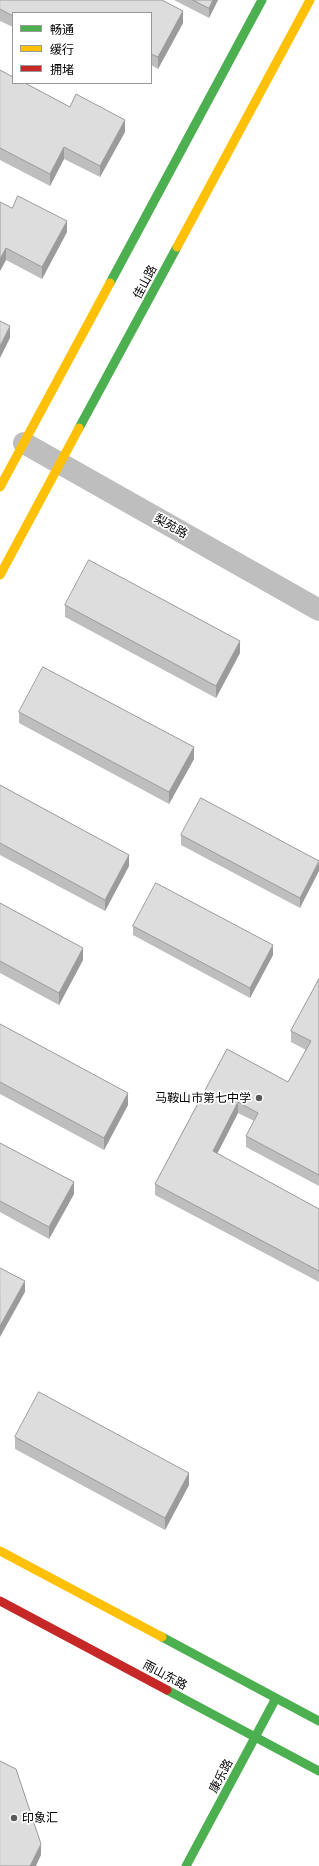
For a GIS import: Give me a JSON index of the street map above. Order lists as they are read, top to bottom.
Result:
{
  "streets": {
    "street": [
      "佳山路",
      "梨苑路",
      "雨山东路",
      "康乐路"
    ]
  },
  "crossings": [
    ["佳山路", "梨苑路"],
    ["雨山东路", "康乐路"]
  ],
  "places": ["马鞍山市第七中学", "印象汇"],
  "legend": ["畅通", "缓行", "拥堵"]
}
